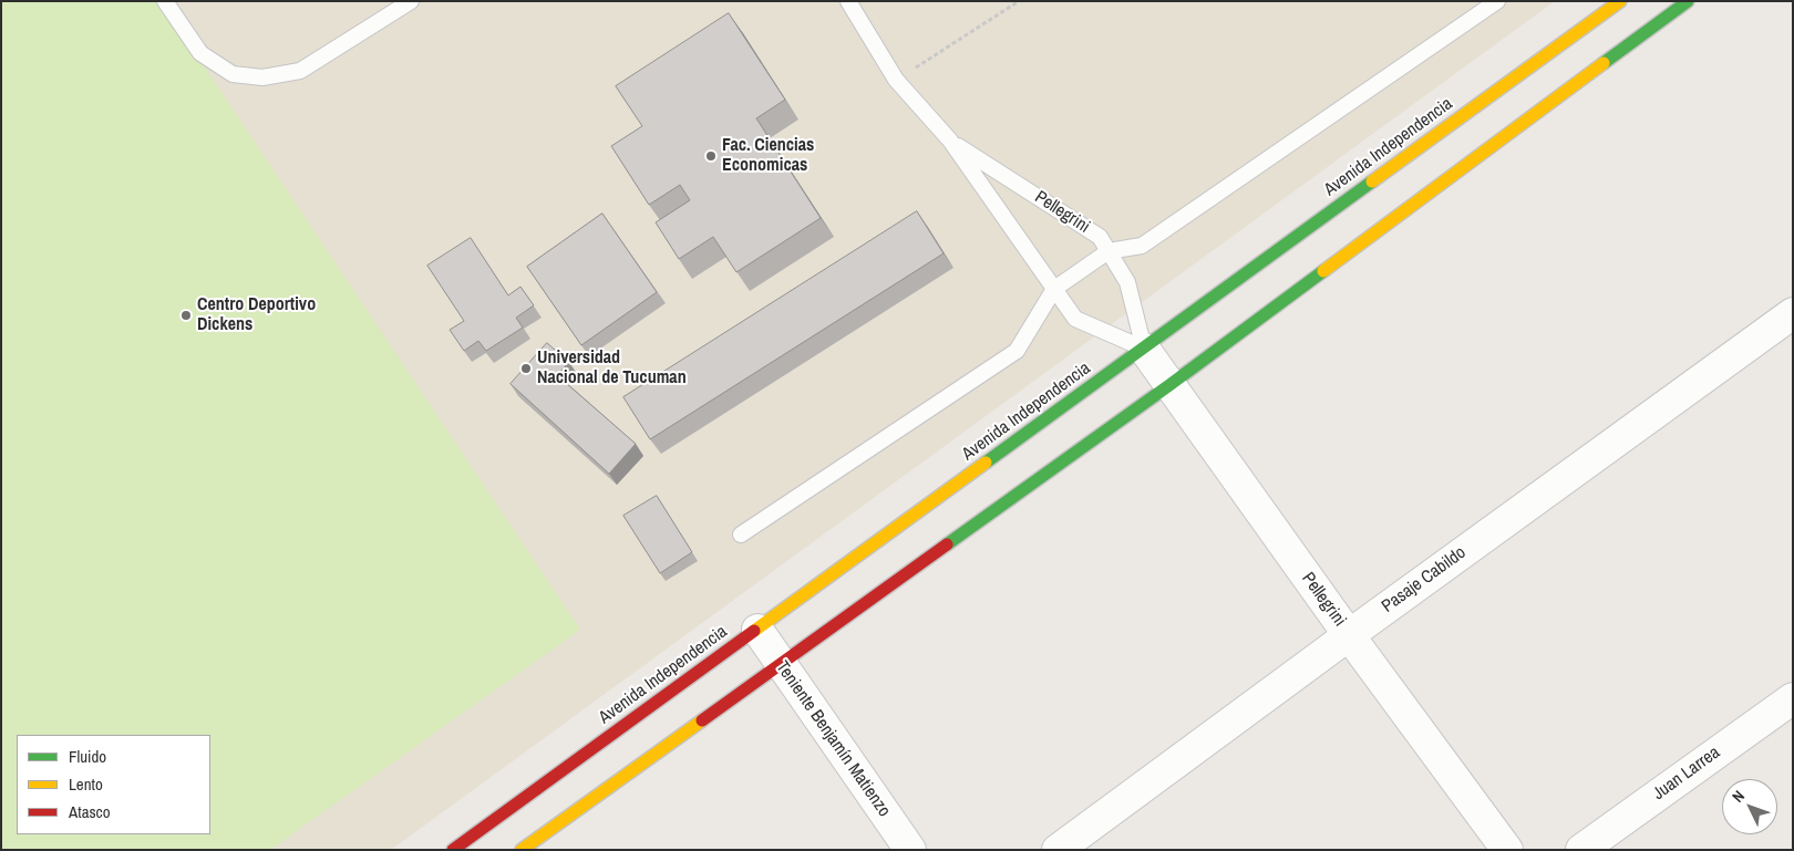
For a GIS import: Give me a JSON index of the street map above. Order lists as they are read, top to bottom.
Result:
{
  "streets": {
    "main road": ["Avenida Independencia"],
    "street": [
      "Pellegrini",
      "Pasaje Cabildo",
      "Teniente Benjamín Matienzo",
      "Juan Larrea"
    ]
  },
  "crossings": [
    ["Avenida Independencia", "Pellegrini"],
    ["Avenida Independencia", "Teniente Benjamín Matienzo"],
    ["Pellegrini", "Pasaje Cabildo"]
  ],
  "places": ["Fac. Ciencias Economicas", "Centro Deportivo Dickens", "Universidad Nacional de Tucuman"],
  "legend": ["Fluido", "Lento", "Atasco"],
  "north": "top left"
}
